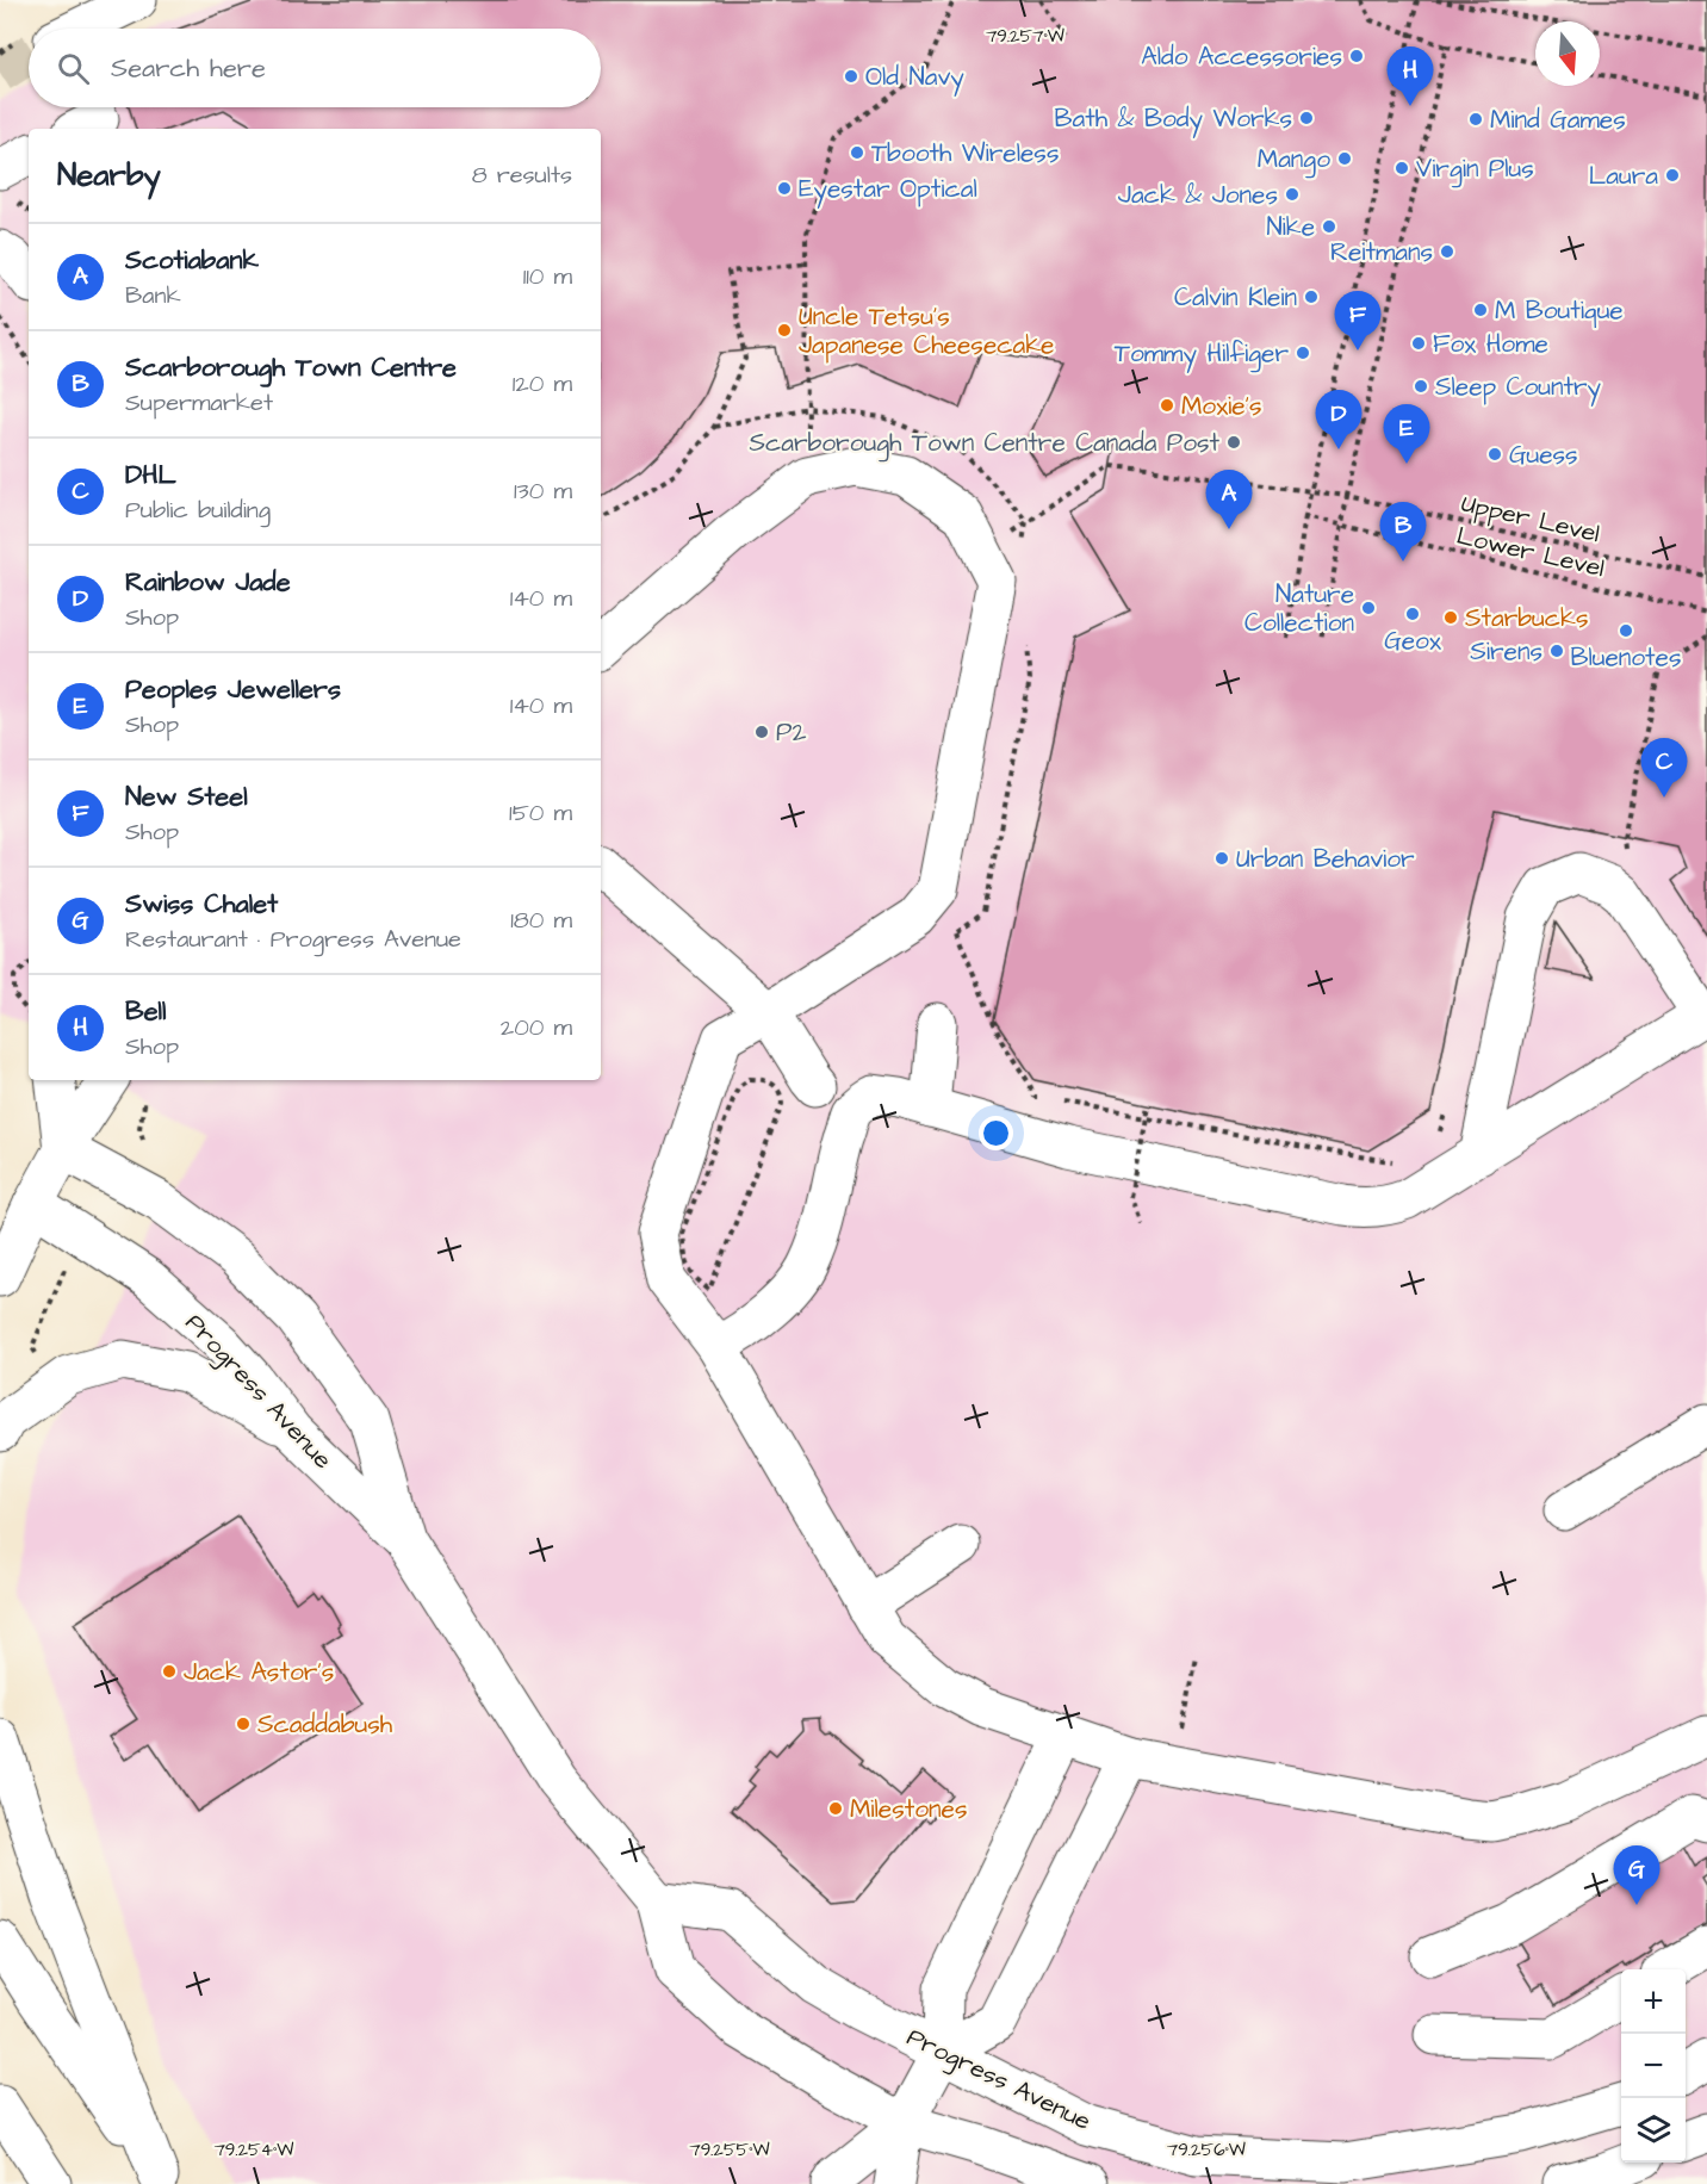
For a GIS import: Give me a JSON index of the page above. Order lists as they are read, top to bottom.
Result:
{
  "streets": {
    "main road": ["Progress Avenue"],
    "path": ["Upper Level", "Lower Level"]
  },
  "places": [
    "Aldo Accessories",
    "Old Navy",
    "Bath & Body Works",
    "Mind Games",
    "Tbooth Wireless",
    "Mango",
    "Virgin Plus",
    "Laura",
    "Eyestar Optical",
    "Jack & Jones",
    "Nike",
    "Reitmans",
    "Calvin Klein",
    "M Boutique",
    "Uncle Tetsu’s Japanese Cheesecake",
    "Fox Home",
    "Tommy Hilfiger",
    "Sleep Country",
    "Moxie's",
    "Scarborough Town Centre Canada Post",
    "Guess",
    "Nature Collection",
    "Geox",
    "Starbucks",
    "Bluenotes",
    "Sirens",
    "P2",
    "Urban Behavior",
    "Jack Astor's",
    "Scaddabush",
    "Milestones"
  ],
  "north": "bottom",
  "page": {
    "search": "Search here",
    "pins": [
      "H",
      "F",
      "D",
      "E",
      "A",
      "B",
      "C",
      "G"
    ],
    "heading": ["Nearby", "8 results"],
    "list": [
      {
        "mark": "A",
        "name": "Scotiabank",
        "note": "Bank",
        "value": "110 m"
      },
      {
        "mark": "B",
        "name": "Scarborough Town Centre",
        "note": "Supermarket",
        "value": "120 m"
      },
      {
        "mark": "C",
        "name": "DHL",
        "note": "Public building",
        "value": "130 m"
      },
      {
        "mark": "D",
        "name": "Rainbow Jade",
        "note": "Shop",
        "value": "140 m"
      },
      {
        "mark": "E",
        "name": "Peoples Jewellers",
        "note": "Shop",
        "value": "140 m"
      },
      {
        "mark": "F",
        "name": "New Steel",
        "note": "Shop",
        "value": "150 m"
      },
      {
        "mark": "G",
        "name": "Swiss Chalet",
        "note": "Restaurant · Progress Avenue",
        "value": "180 m"
      },
      {
        "mark": "H",
        "name": "Bell",
        "note": "Shop",
        "value": "200 m"
      }
    ],
    "map_buttons": ["+", "−"]
  },
  "coordinates": [
    "79.257°W",
    "79.254°W",
    "79.255°W",
    "79.256°W"
  ]
}
